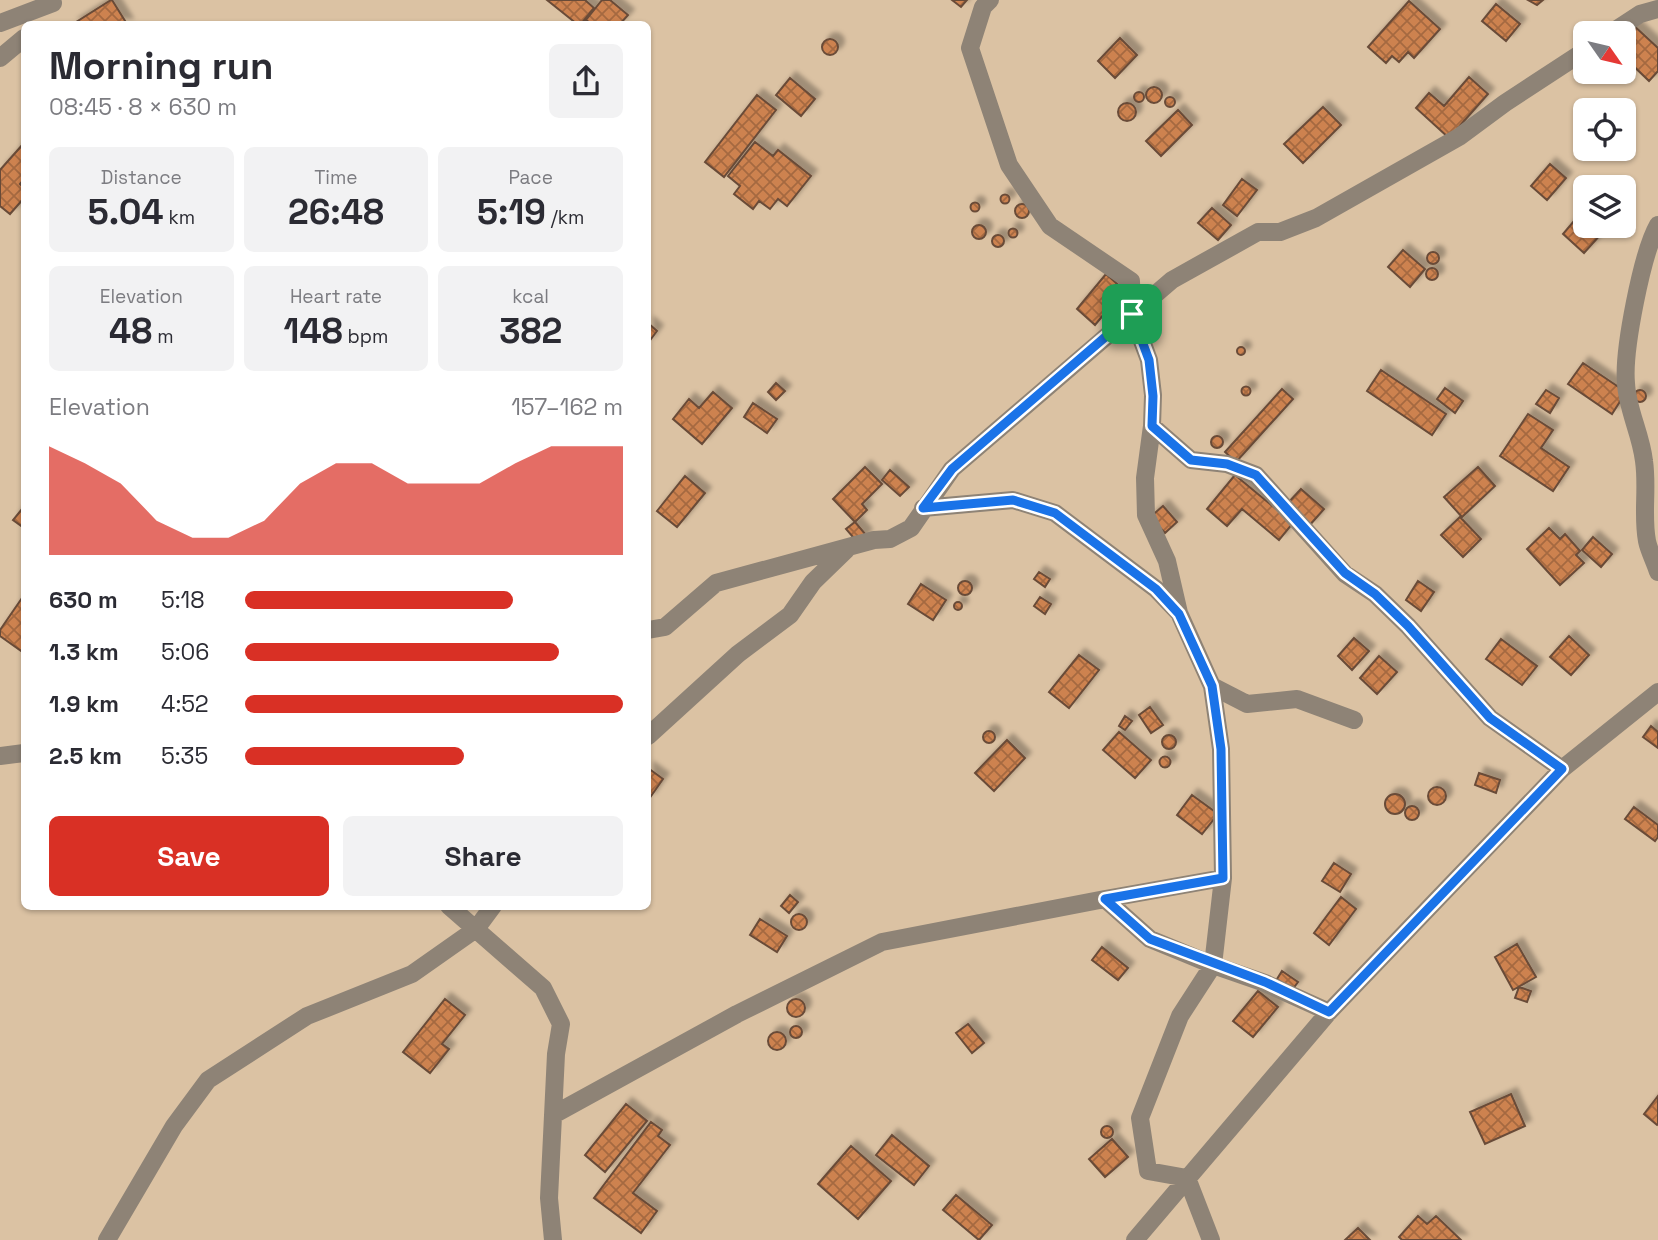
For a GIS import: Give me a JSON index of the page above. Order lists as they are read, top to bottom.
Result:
{
  "north": "bottom right",
  "page": {
    "heading": ["Morning run", "08:45 · 8 × 630 m"],
    "stats": [
      ["Distance", "5.04 km"],
      ["Time", "26:48"],
      ["Pace", "5:19 /km"],
      ["Elevation", "48 m"],
      ["Heart rate", "148 bpm"],
      ["kcal", "382"]
    ],
    "chart": ["Elevation", "157–162 m"],
    "list": [
      {
        "name": "630 m",
        "note": "5:18"
      },
      {
        "name": "1.3 km",
        "note": "5:06"
      },
      {
        "name": "1.9 km",
        "note": "4:52"
      },
      {
        "name": "2.5 km",
        "note": "5:35"
      }
    ],
    "buttons": ["Save", "Share"]
  }
}
